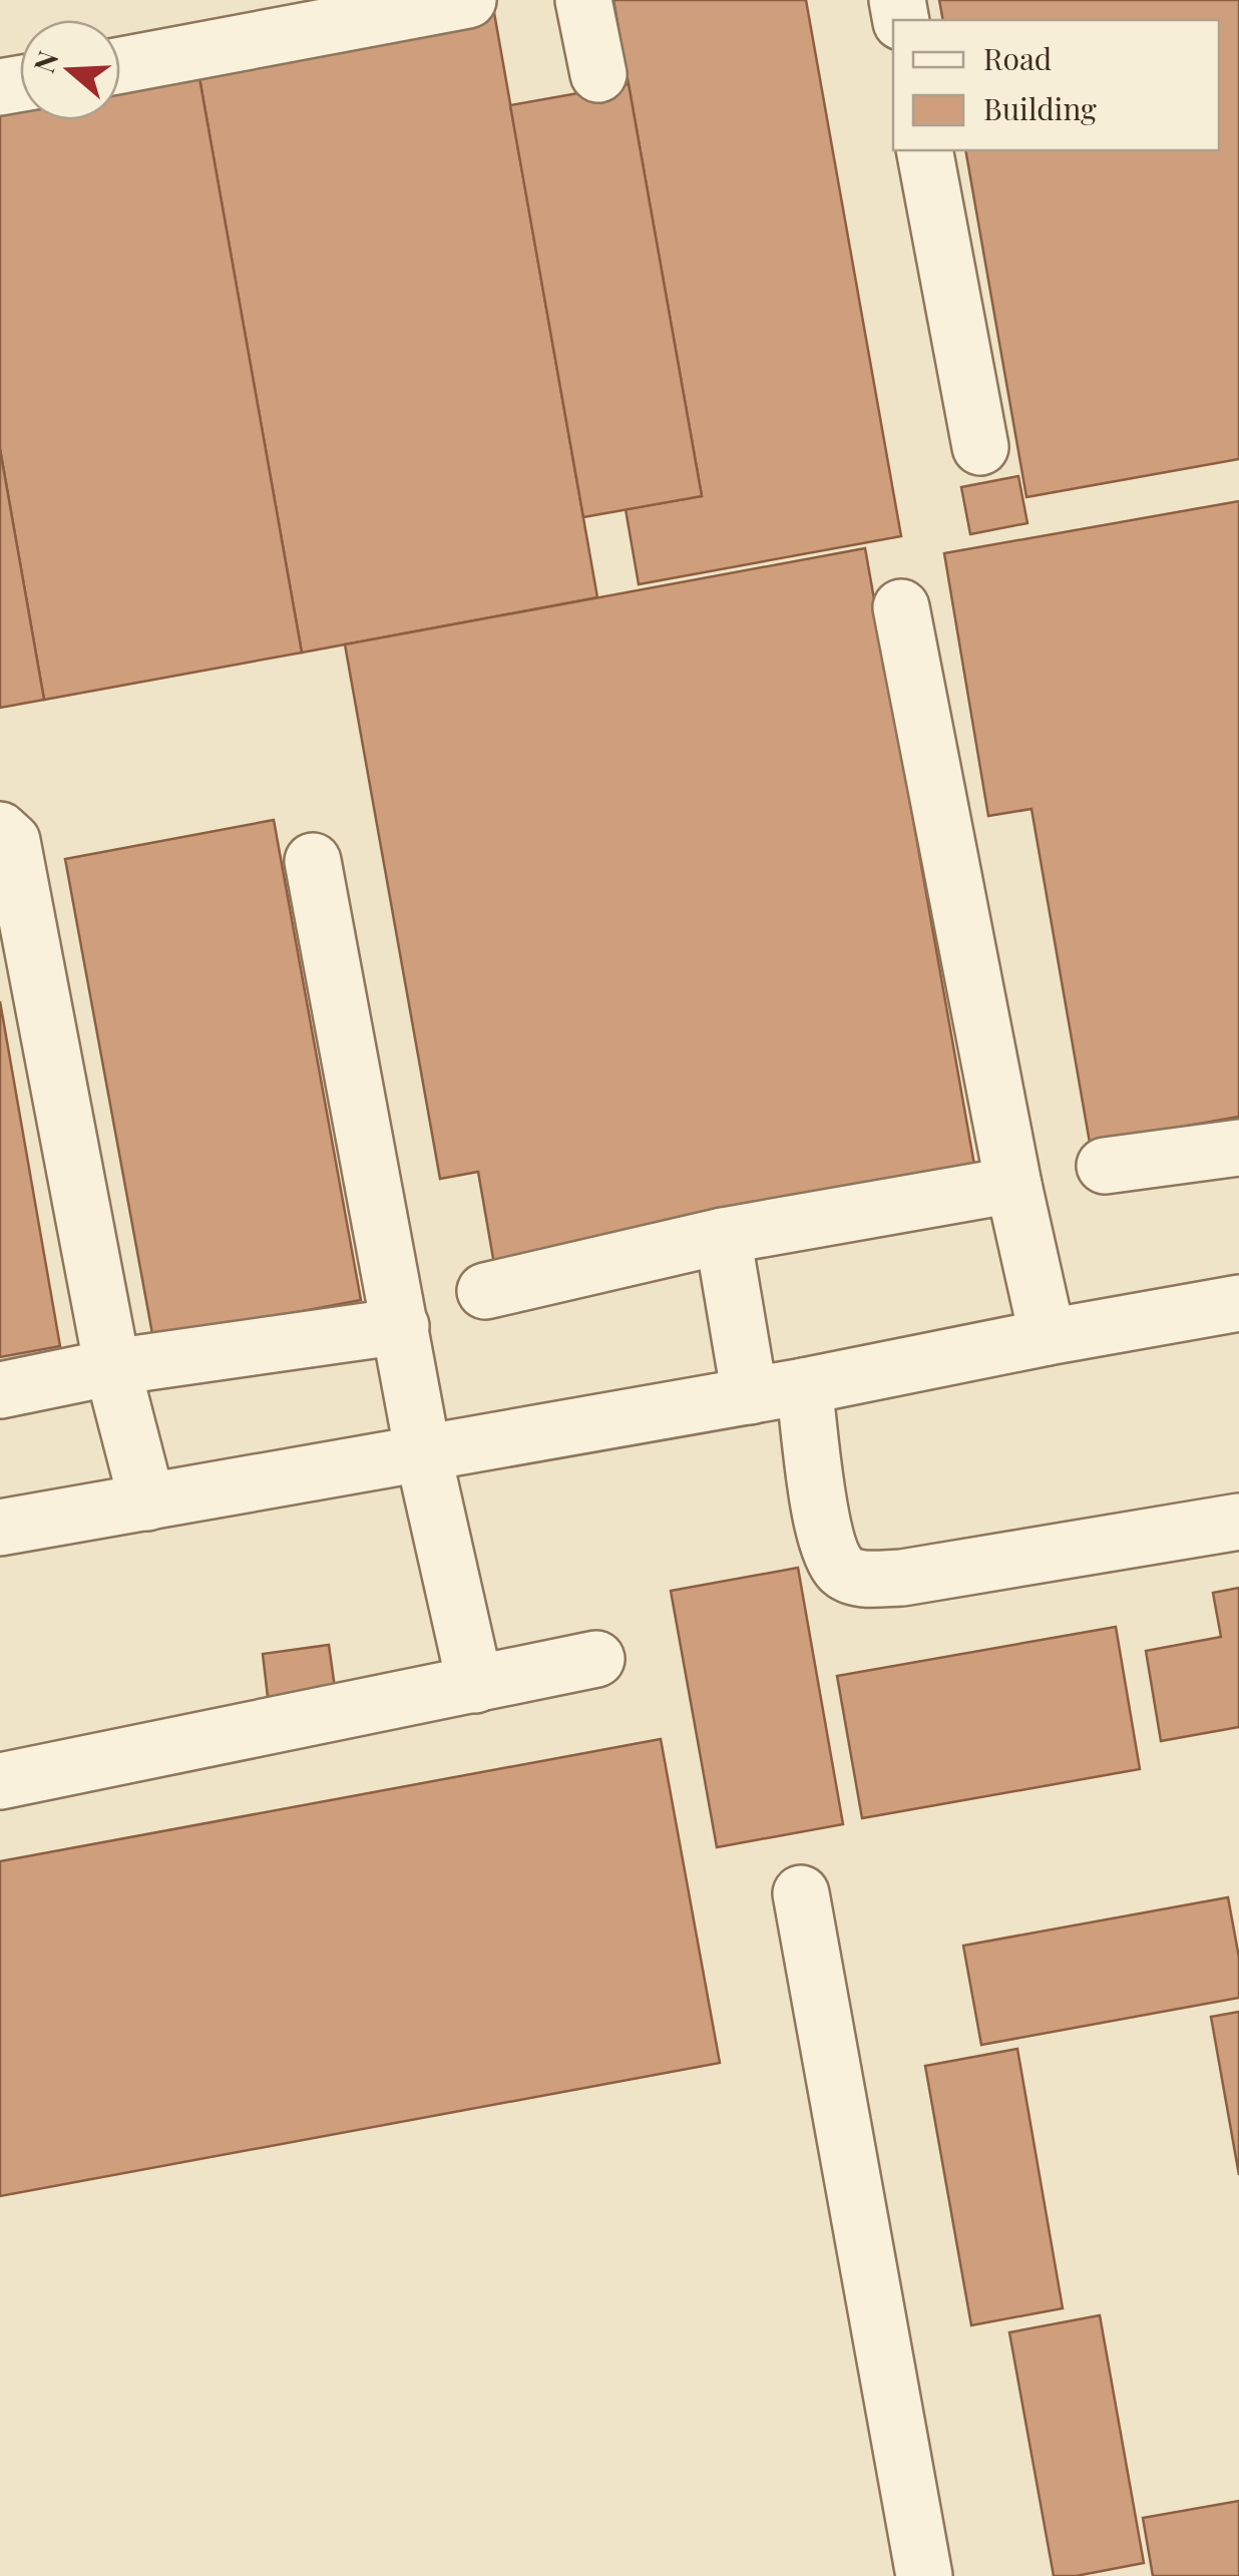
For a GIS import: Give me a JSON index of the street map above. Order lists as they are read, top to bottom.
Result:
{
  "legend": ["Road", "Building"],
  "north": "left"
}
